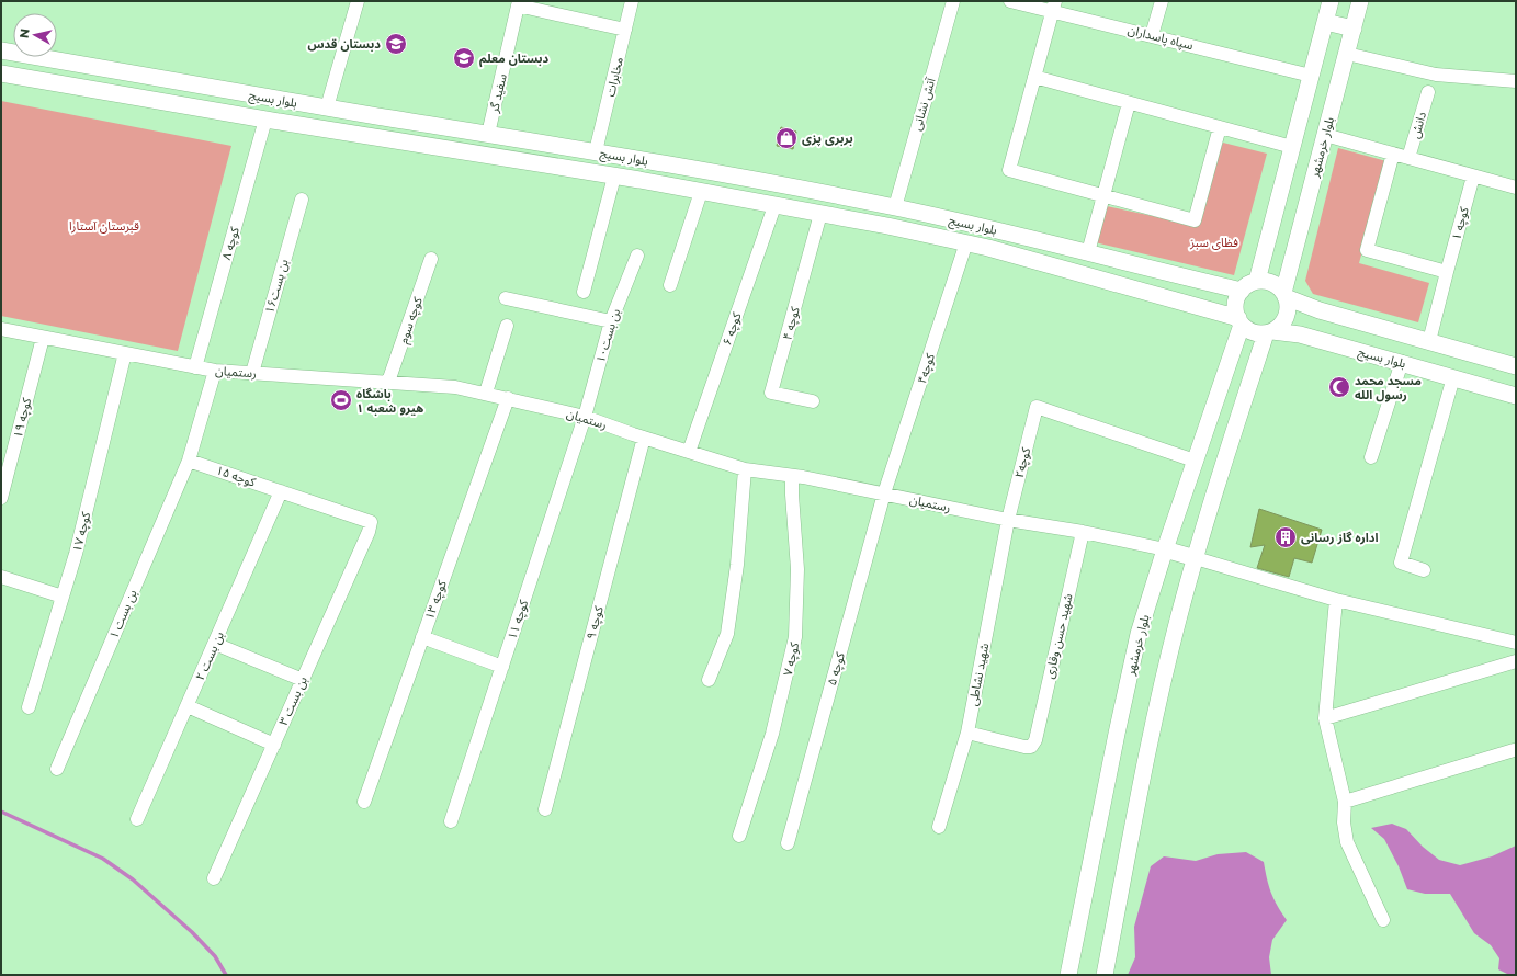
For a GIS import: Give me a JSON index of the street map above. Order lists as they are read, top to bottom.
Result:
{
  "streets": {
    "main road": ["بلوار بسیج", "بلوار خرمشهر"],
    "street": [
      "سپاه پاسداران",
      "مخابرات",
      "سفید گر",
      "آتش نشانی",
      "دانش",
      "کوچه ۱",
      "کوچه ۸",
      "بن بست۱۶",
      "کوچه سوم",
      "کوچه ۴",
      "کوچه ۶",
      "بن بست۱۰",
      "کوچه۴",
      "رستمیان",
      "کوچه ۱۹",
      "کوچه۲",
      "کوچه ۱۵",
      "کوچه ۱۷",
      "کوچه ۱۳",
      "بن بست ۱",
      "کوچه ۱۱",
      "کوچه ۹",
      "شهید حسن وقاری",
      "بن بست ۲",
      "کوچه ۷",
      "کوچه ۵",
      "شهید نشاطی",
      "بن بست ۳"
    ]
  },
  "crossings": [
    ["مخابرات", "بلوار بسیج"],
    ["سفید گر", "بلوار بسیج"],
    ["بلوار بسیج", "آتش نشانی"],
    ["بلوار بسیج", "بلوار خرمشهر"],
    ["بلوار بسیج", "کوچه ۸"],
    ["بلوار بسیج", "کوچه ۴"],
    ["بلوار بسیج", "کوچه ۶"],
    ["بلوار بسیج", "کوچه۴"],
    ["بلوار خرمشهر", "رستمیان"],
    ["بلوار خرمشهر", "کوچه۲"],
    ["کوچه ۸", "رستمیان"],
    ["بن بست۱۶", "رستمیان"],
    ["کوچه سوم", "رستمیان"],
    ["کوچه ۶", "رستمیان"],
    ["بن بست۱۰", "رستمیان"],
    ["بن بست۱۰", "کوچه ۱۱"],
    ["کوچه۴", "رستمیان"],
    ["کوچه۴", "کوچه ۵"],
    ["رستمیان", "کوچه ۱۹"],
    ["رستمیان", "کوچه۲"],
    ["رستمیان", "کوچه ۱۷"],
    ["رستمیان", "کوچه ۱۳"],
    ["رستمیان", "کوچه ۱۱"],
    ["رستمیان", "کوچه ۹"],
    ["رستمیان", "شهید حسن وقاری"],
    ["رستمیان", "کوچه ۷"],
    ["رستمیان", "کوچه ۵"],
    ["رستمیان", "شهید نشاطی"],
    ["کوچه۲", "شهید نشاطی"],
    ["کوچه ۱۵", "بن بست ۱"],
    ["کوچه ۱۵", "بن بست ۲"],
    ["کوچه ۱۵", "بن بست ۳"],
    ["شهید حسن وقاری", "شهید نشاطی"]
  ],
  "parks": ["قبرستان آستارا", "فظای سبز"],
  "places": {
    "school or university": ["دبستان قدس", "دبستان معلم"],
    "shop": ["بربری پزی"],
    "mosque": ["مسجد محمد رسول الله"],
    "sports": ["باشگاه هیرو شعبه ۱"],
    "building": ["اداره گاز رسانی"]
  },
  "north": "left"
}
